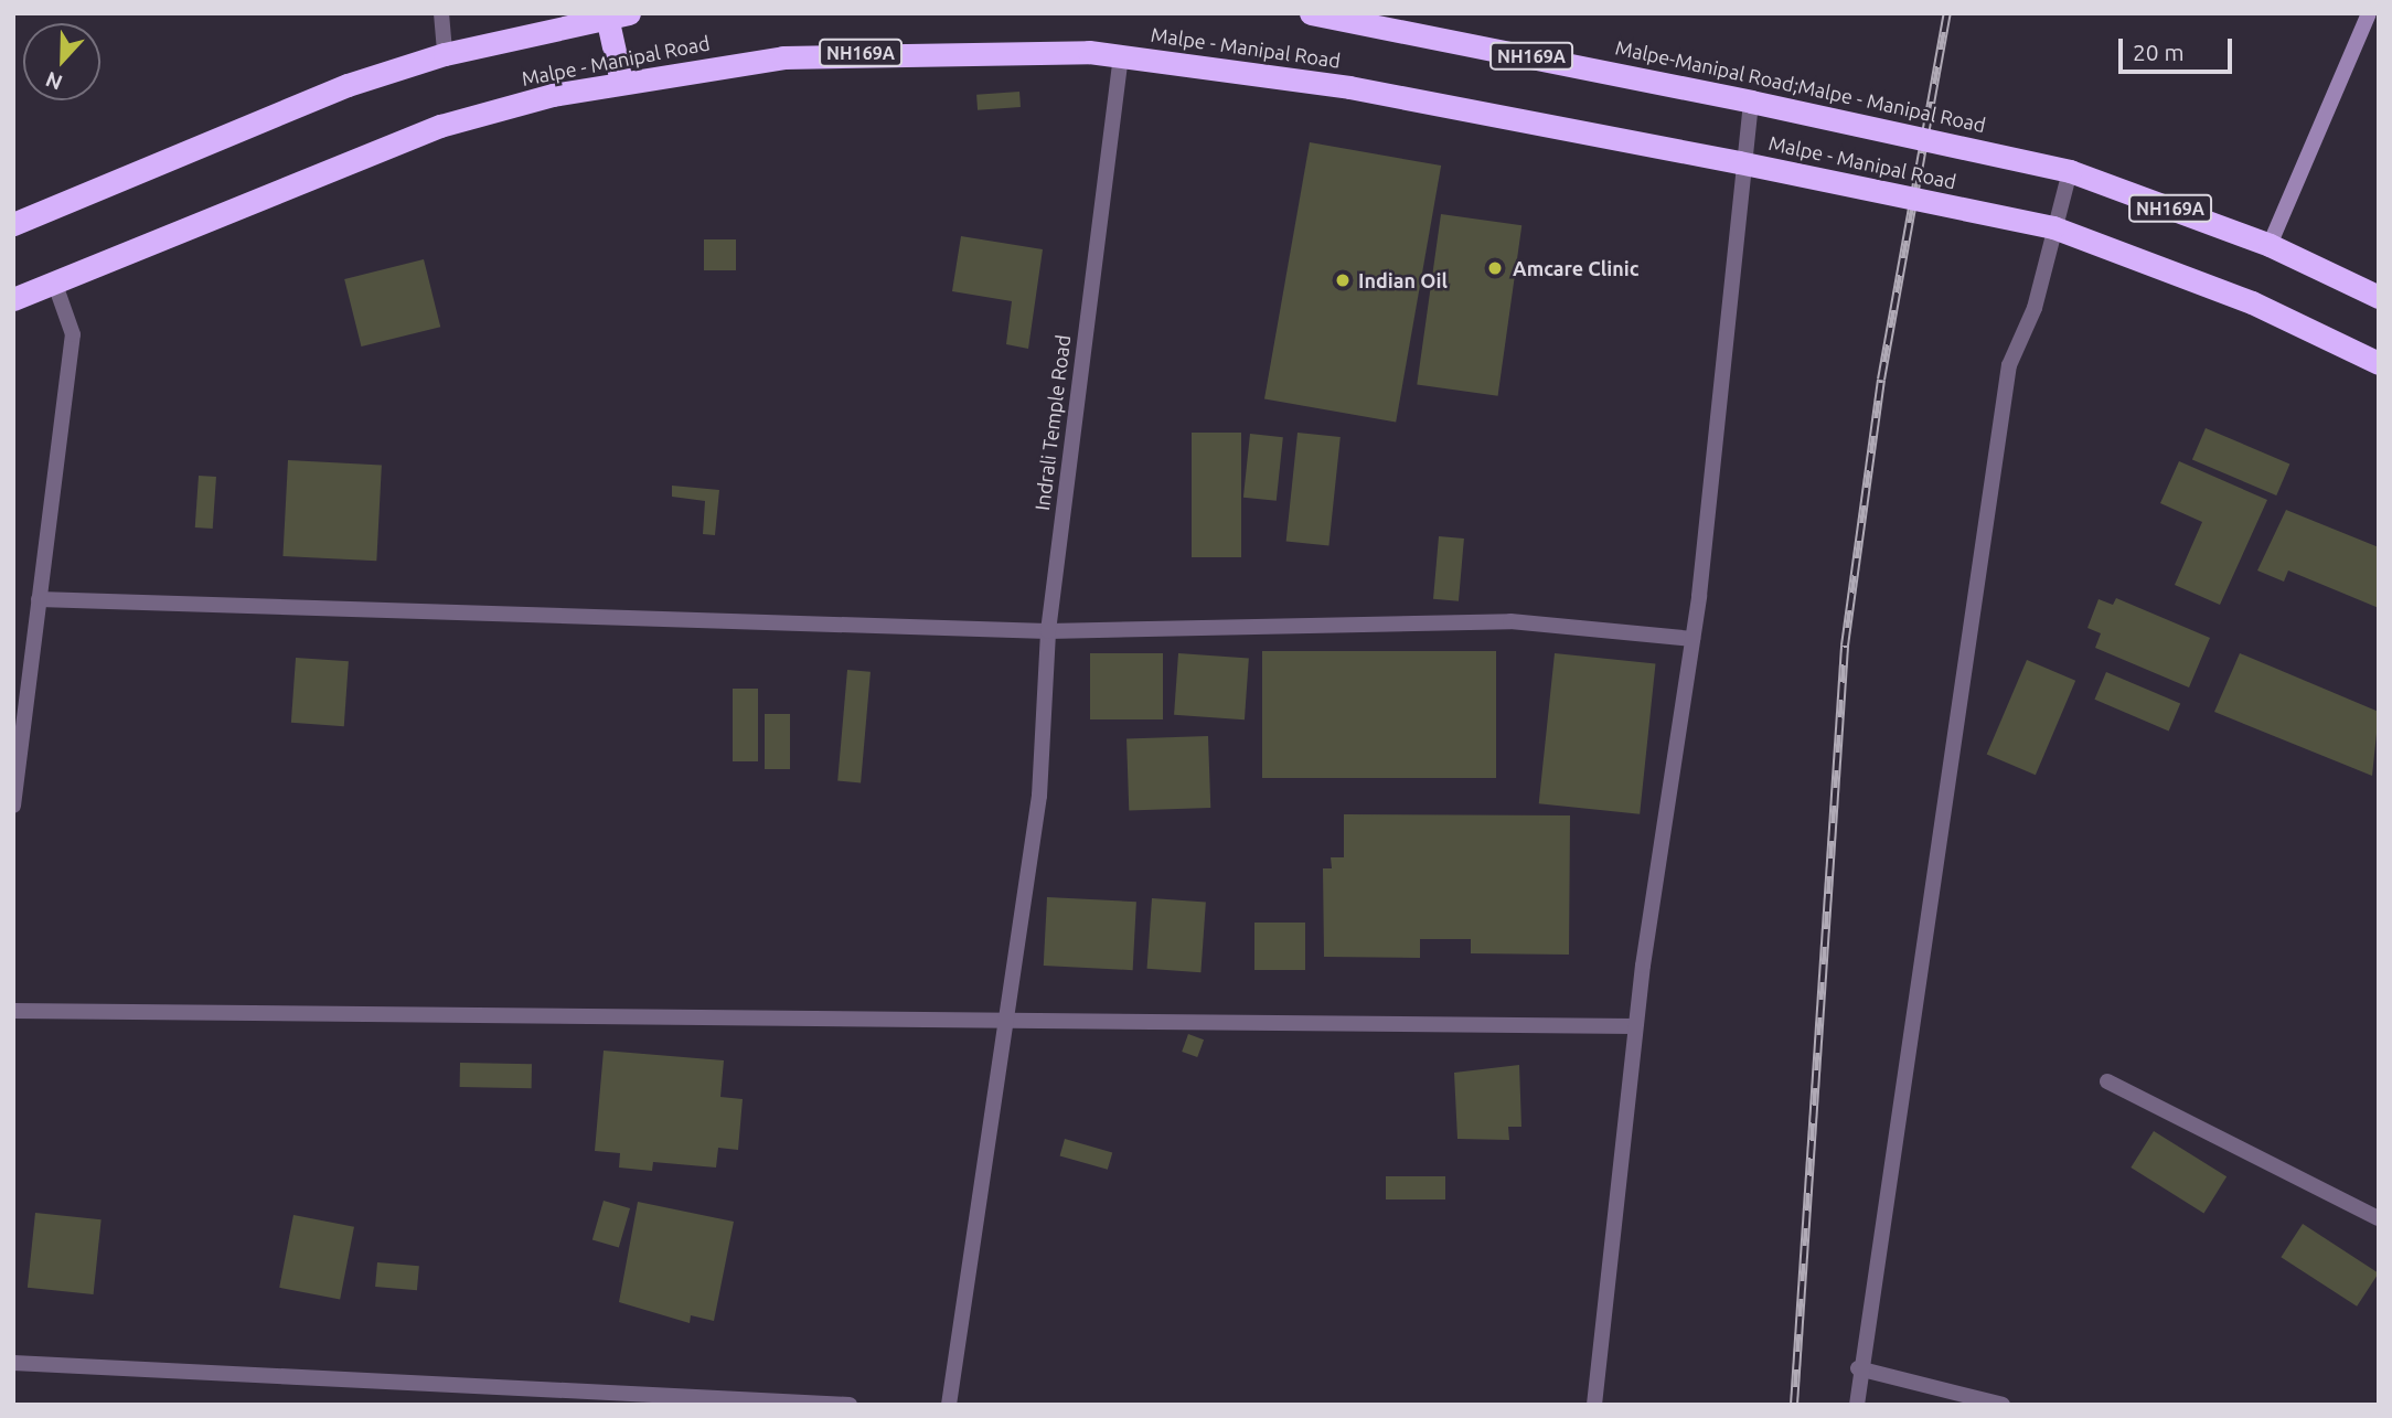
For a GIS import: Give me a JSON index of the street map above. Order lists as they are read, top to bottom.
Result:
{
  "streets": {
    "highway": ["Malpe - Manipal Road", "NH169A", "Malpe-Manipal Road;Malpe - Manipal Road"],
    "street": ["Indrali Temple Road"]
  },
  "crossings": [
    ["Malpe - Manipal Road", "Indrali Temple Road"],
    ["NH169A", "Malpe-Manipal Road;Malpe - Manipal Road"]
  ],
  "places": ["Amcare Clinic", "Indian Oil"],
  "scale_bar": "20 m",
  "north": "bottom"
}
